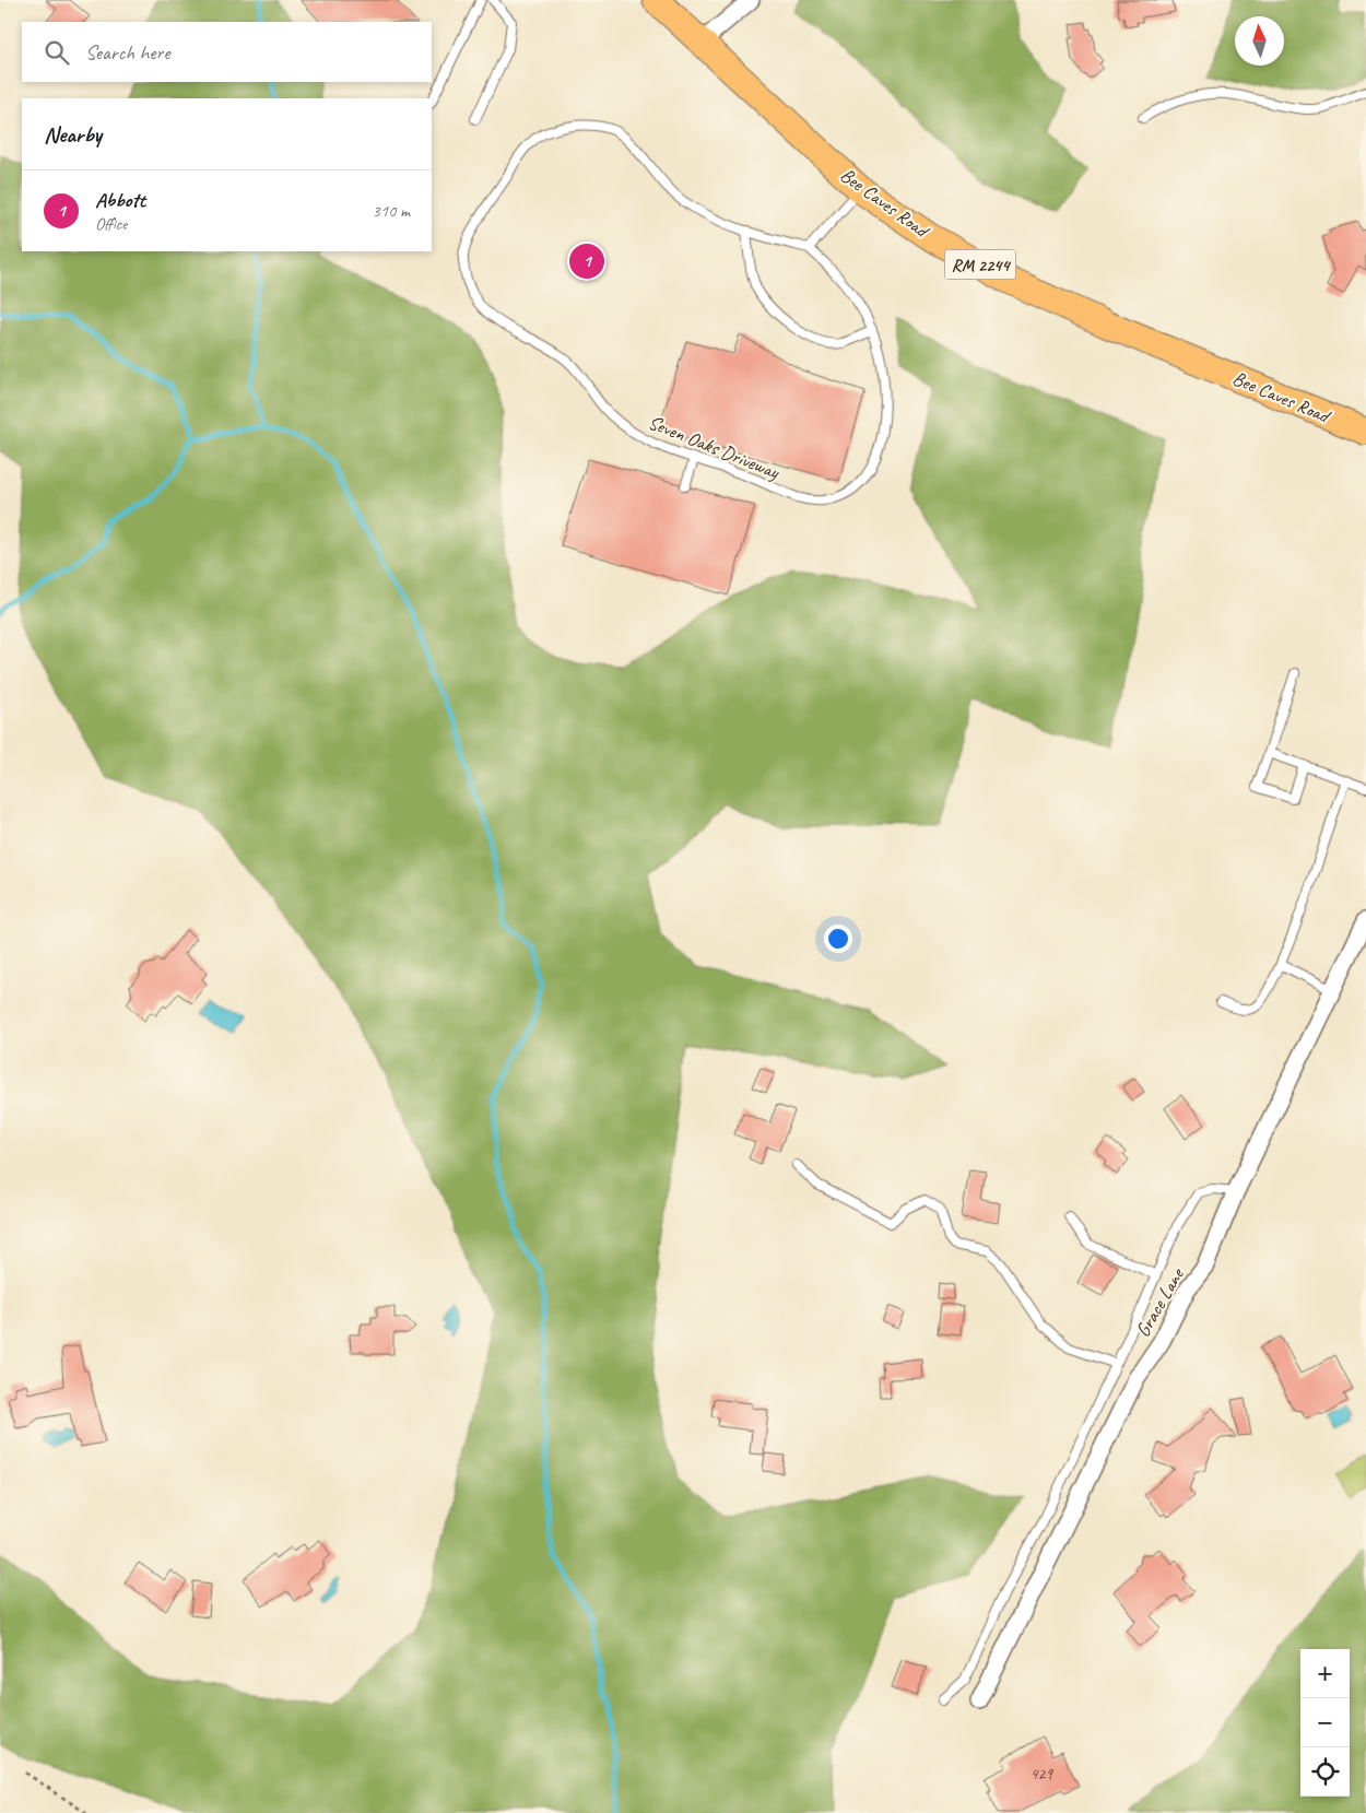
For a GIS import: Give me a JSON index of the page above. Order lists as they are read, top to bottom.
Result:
{
  "streets": {
    "main road": ["Bee Caves Road", "RM 2244"],
    "street": ["Grace Lane"],
    "lane": ["Seven Oaks Driveway"]
  },
  "house_numbers": ["429"],
  "north": "top",
  "page": {
    "search": "Search here",
    "heading": "Nearby",
    "list": [
      {
        "mark": "1",
        "name": "Abbott",
        "note": "Office",
        "value": "310 m"
      }
    ],
    "pins": "1",
    "map_buttons": ["+", "−"]
  }
}
